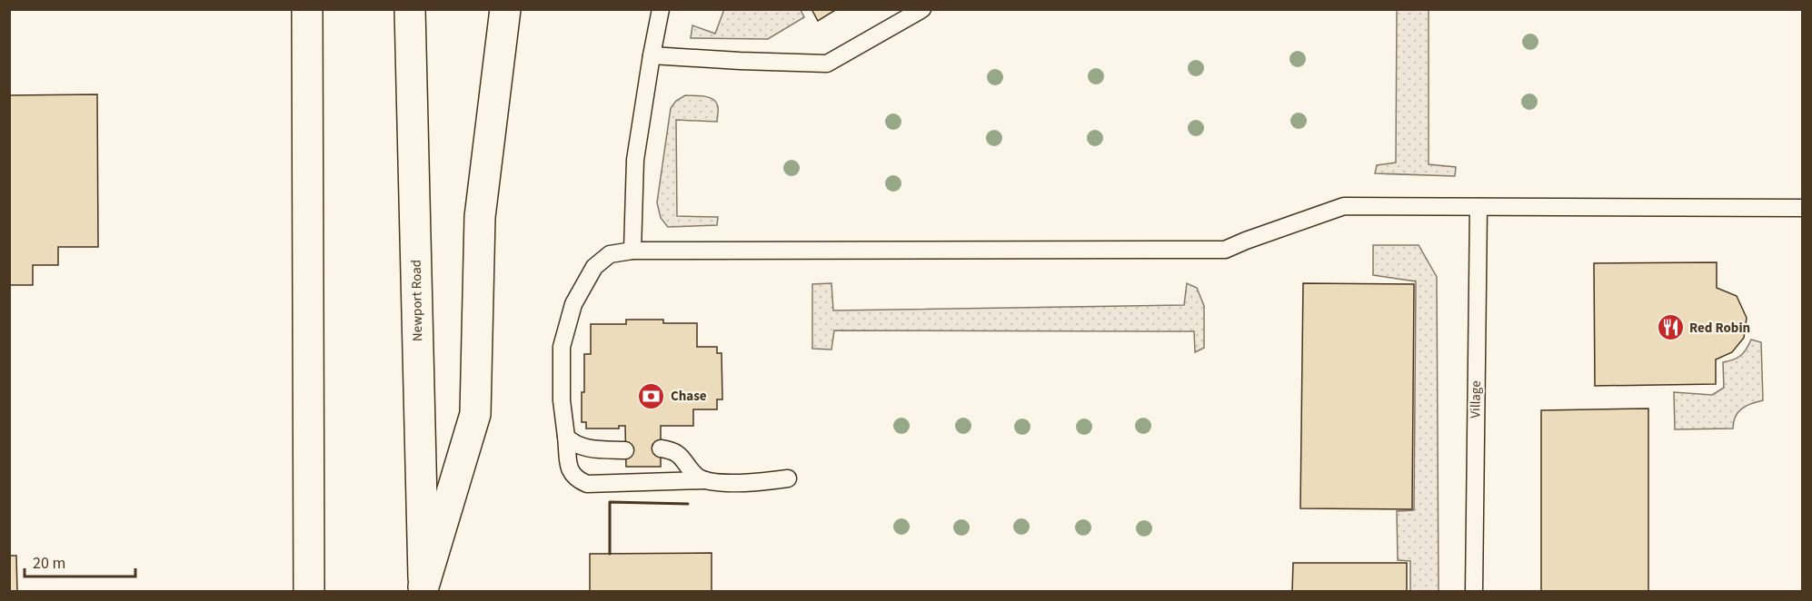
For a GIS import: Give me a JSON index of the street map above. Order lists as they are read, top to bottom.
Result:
{
  "streets": {
    "main road": ["Newport Road"],
    "lane": ["Village"]
  },
  "places": {
    "restaurant": ["Red Robin"],
    "bank": ["Chase"]
  },
  "scale_bar": "20 m"
}
